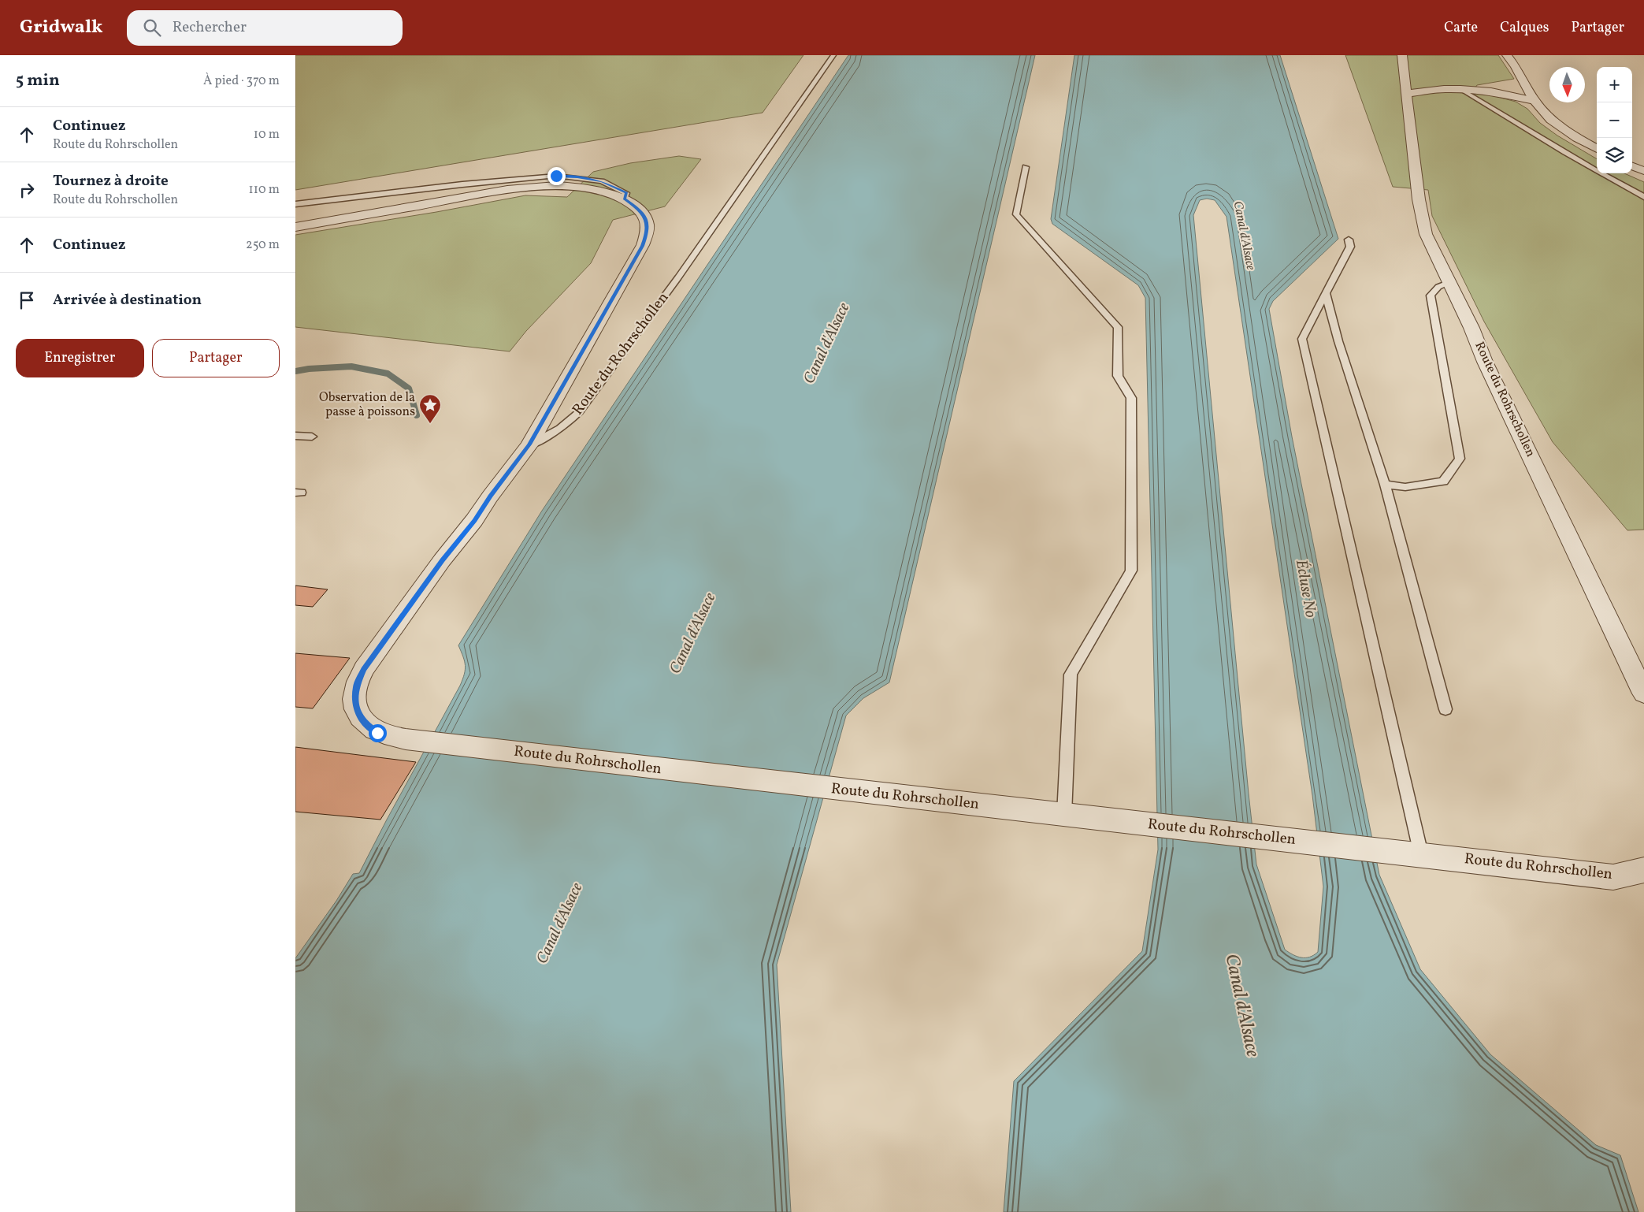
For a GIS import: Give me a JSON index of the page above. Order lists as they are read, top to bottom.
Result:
{
  "streets": {
    "street": ["Route du Rohrschollen"]
  },
  "water": ["Canal d'Alsace", "Écluse No"],
  "places": {
    "place": ["Observation de la passe à poissons"]
  },
  "north": "bottom",
  "page": {
    "header": "Gridwalk",
    "search": "Rechercher",
    "nav": ["Carte", "Calques", "Partager"],
    "heading": ["5 min", "À pied · 370 m"],
    "map_buttons": ["+", "−"],
    "list": [
      ["Continuez", "Route du Rohrschollen", "10 m"],
      ["Tournez à droite", "Route du Rohrschollen", "110 m"],
      ["Continuez", "250 m"],
      "Arrivée à destination"
    ],
    "buttons": ["Enregistrer", "Partager"]
  }
}
